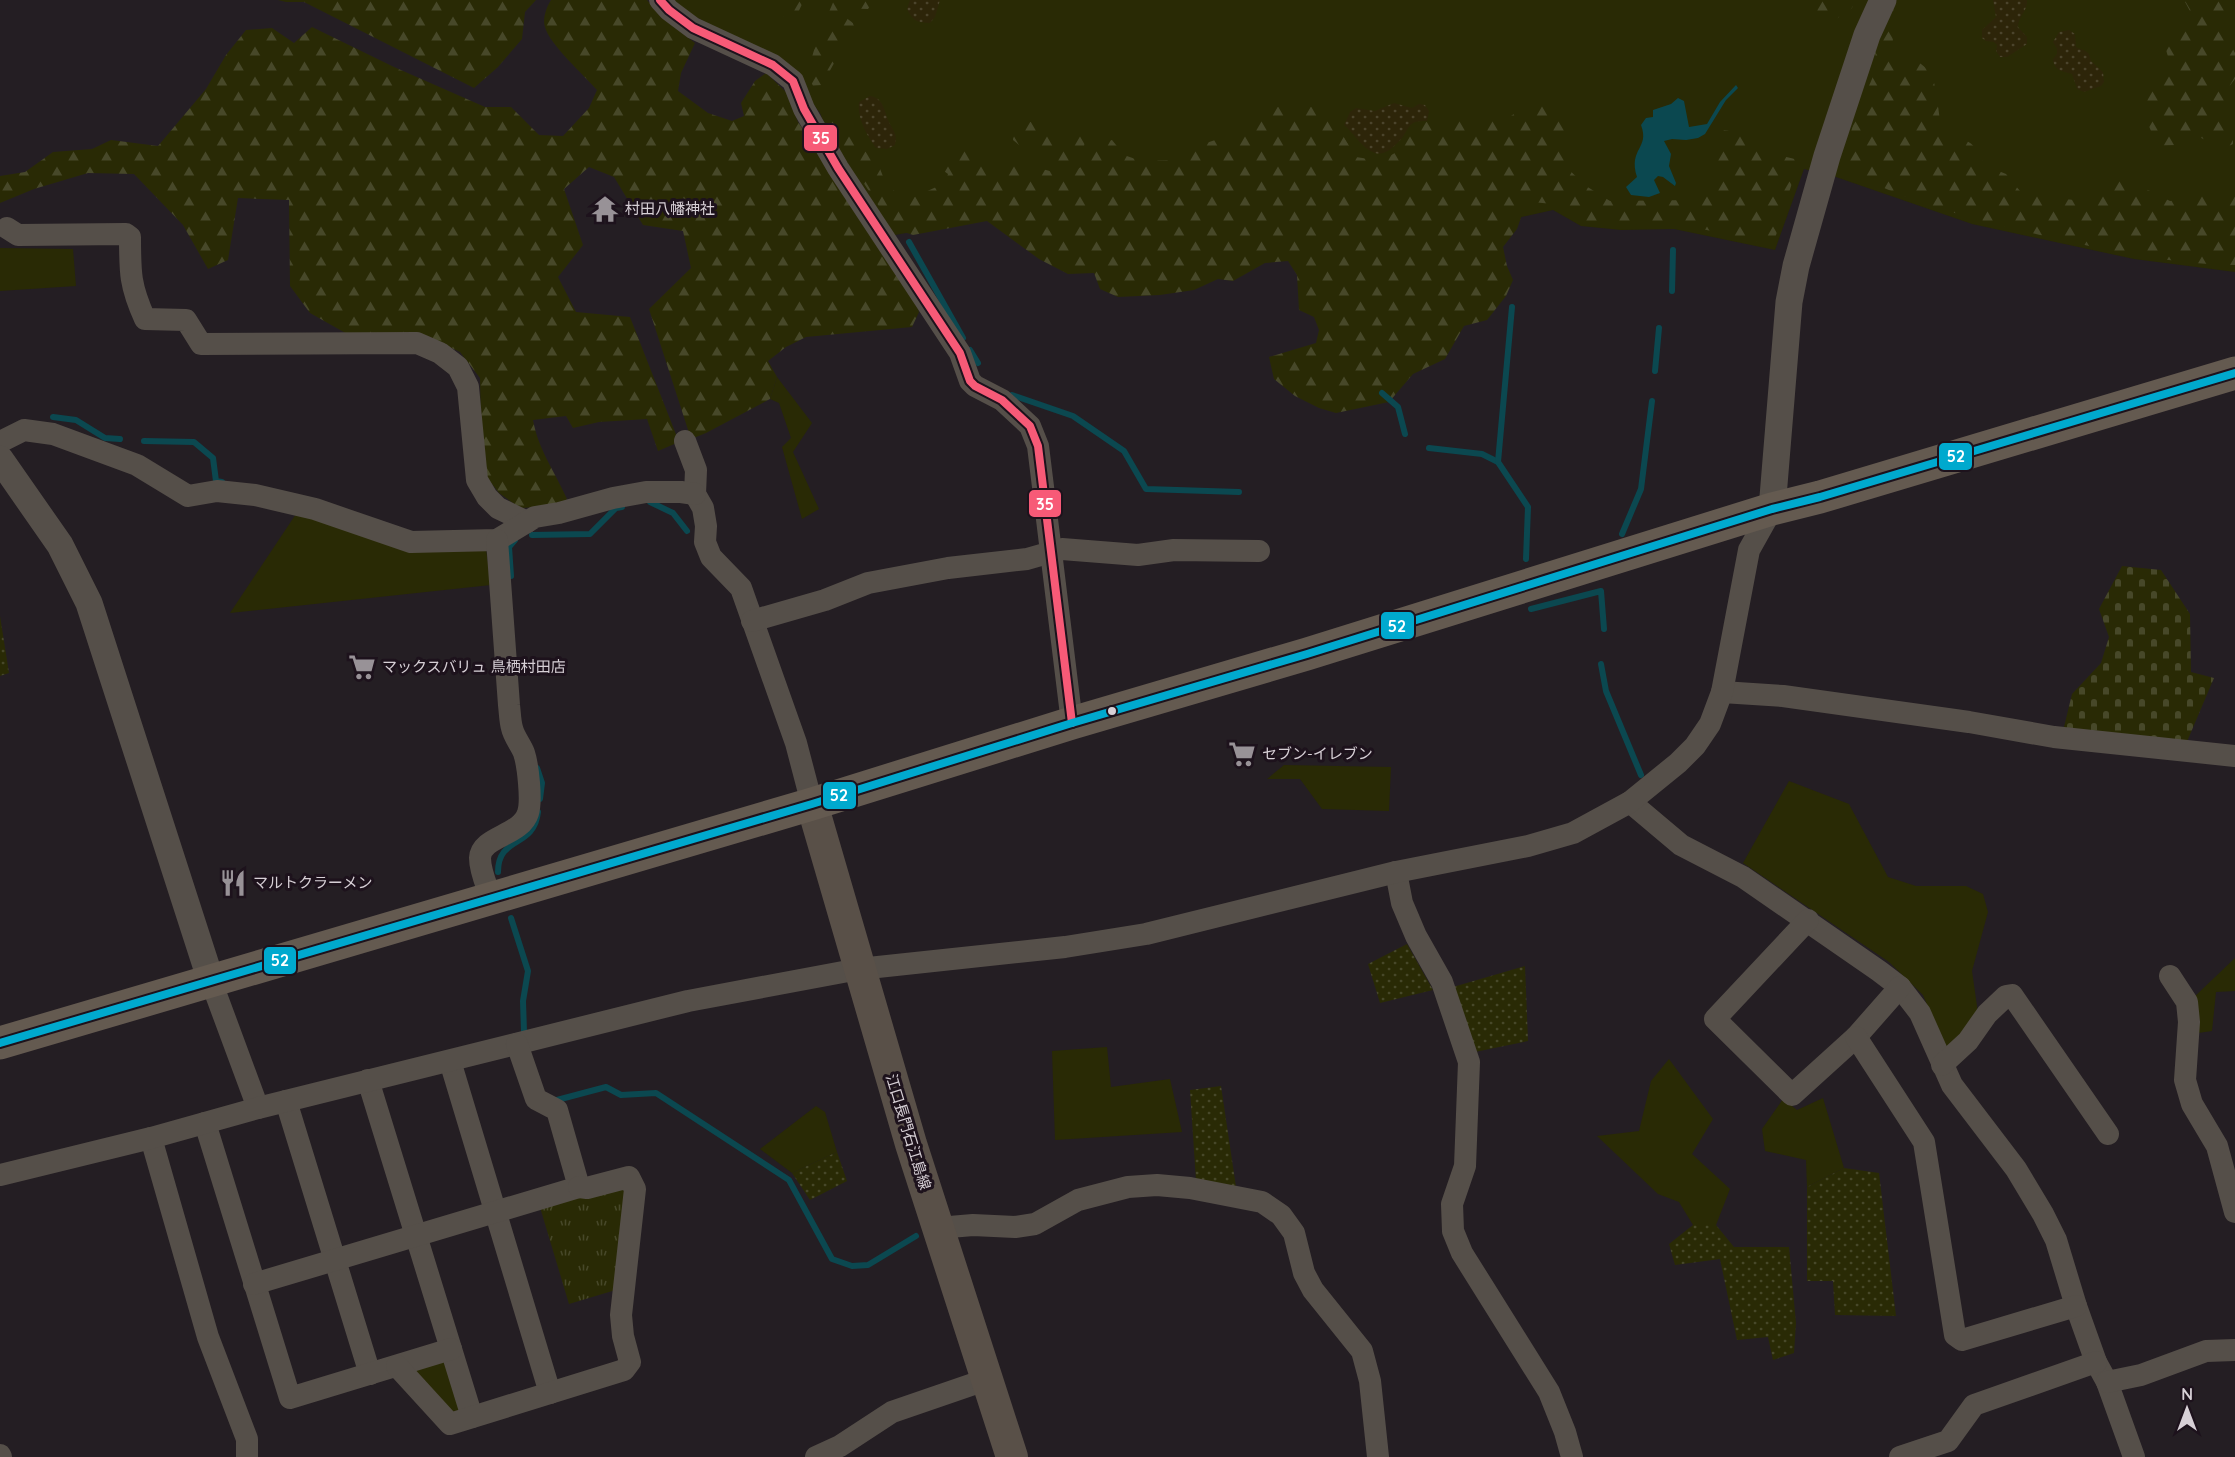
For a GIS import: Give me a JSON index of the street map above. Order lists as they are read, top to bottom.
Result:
{
  "streets": {
    "main road": ["江口長門石江島線"]
  },
  "places": {
    "temple": ["村田八幡神社"],
    "supermarket": ["マックスバリュ 鳥栖村田店", "セブン-イレブン"],
    "restaurant": ["マルトクラーメン"]
  },
  "lines": ["transit line 35", "transit line 52"],
  "north": "top"
}
